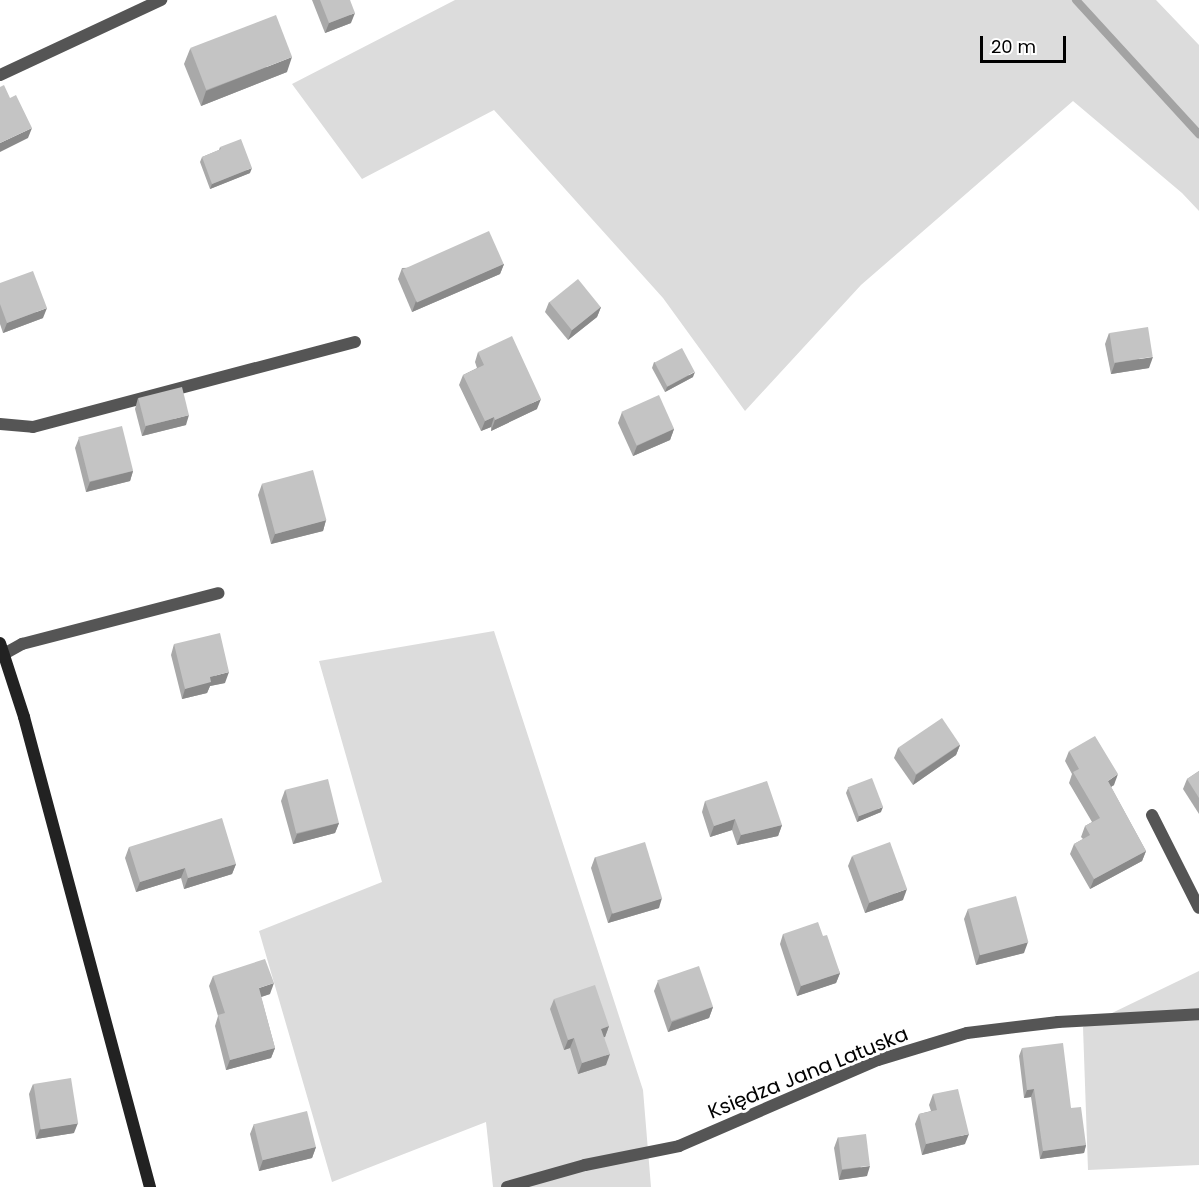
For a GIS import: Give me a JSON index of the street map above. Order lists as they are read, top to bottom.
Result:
{
  "streets": {
    "street": ["Księdza Jana Latuska"]
  },
  "scale_bar": "20 m"
}
